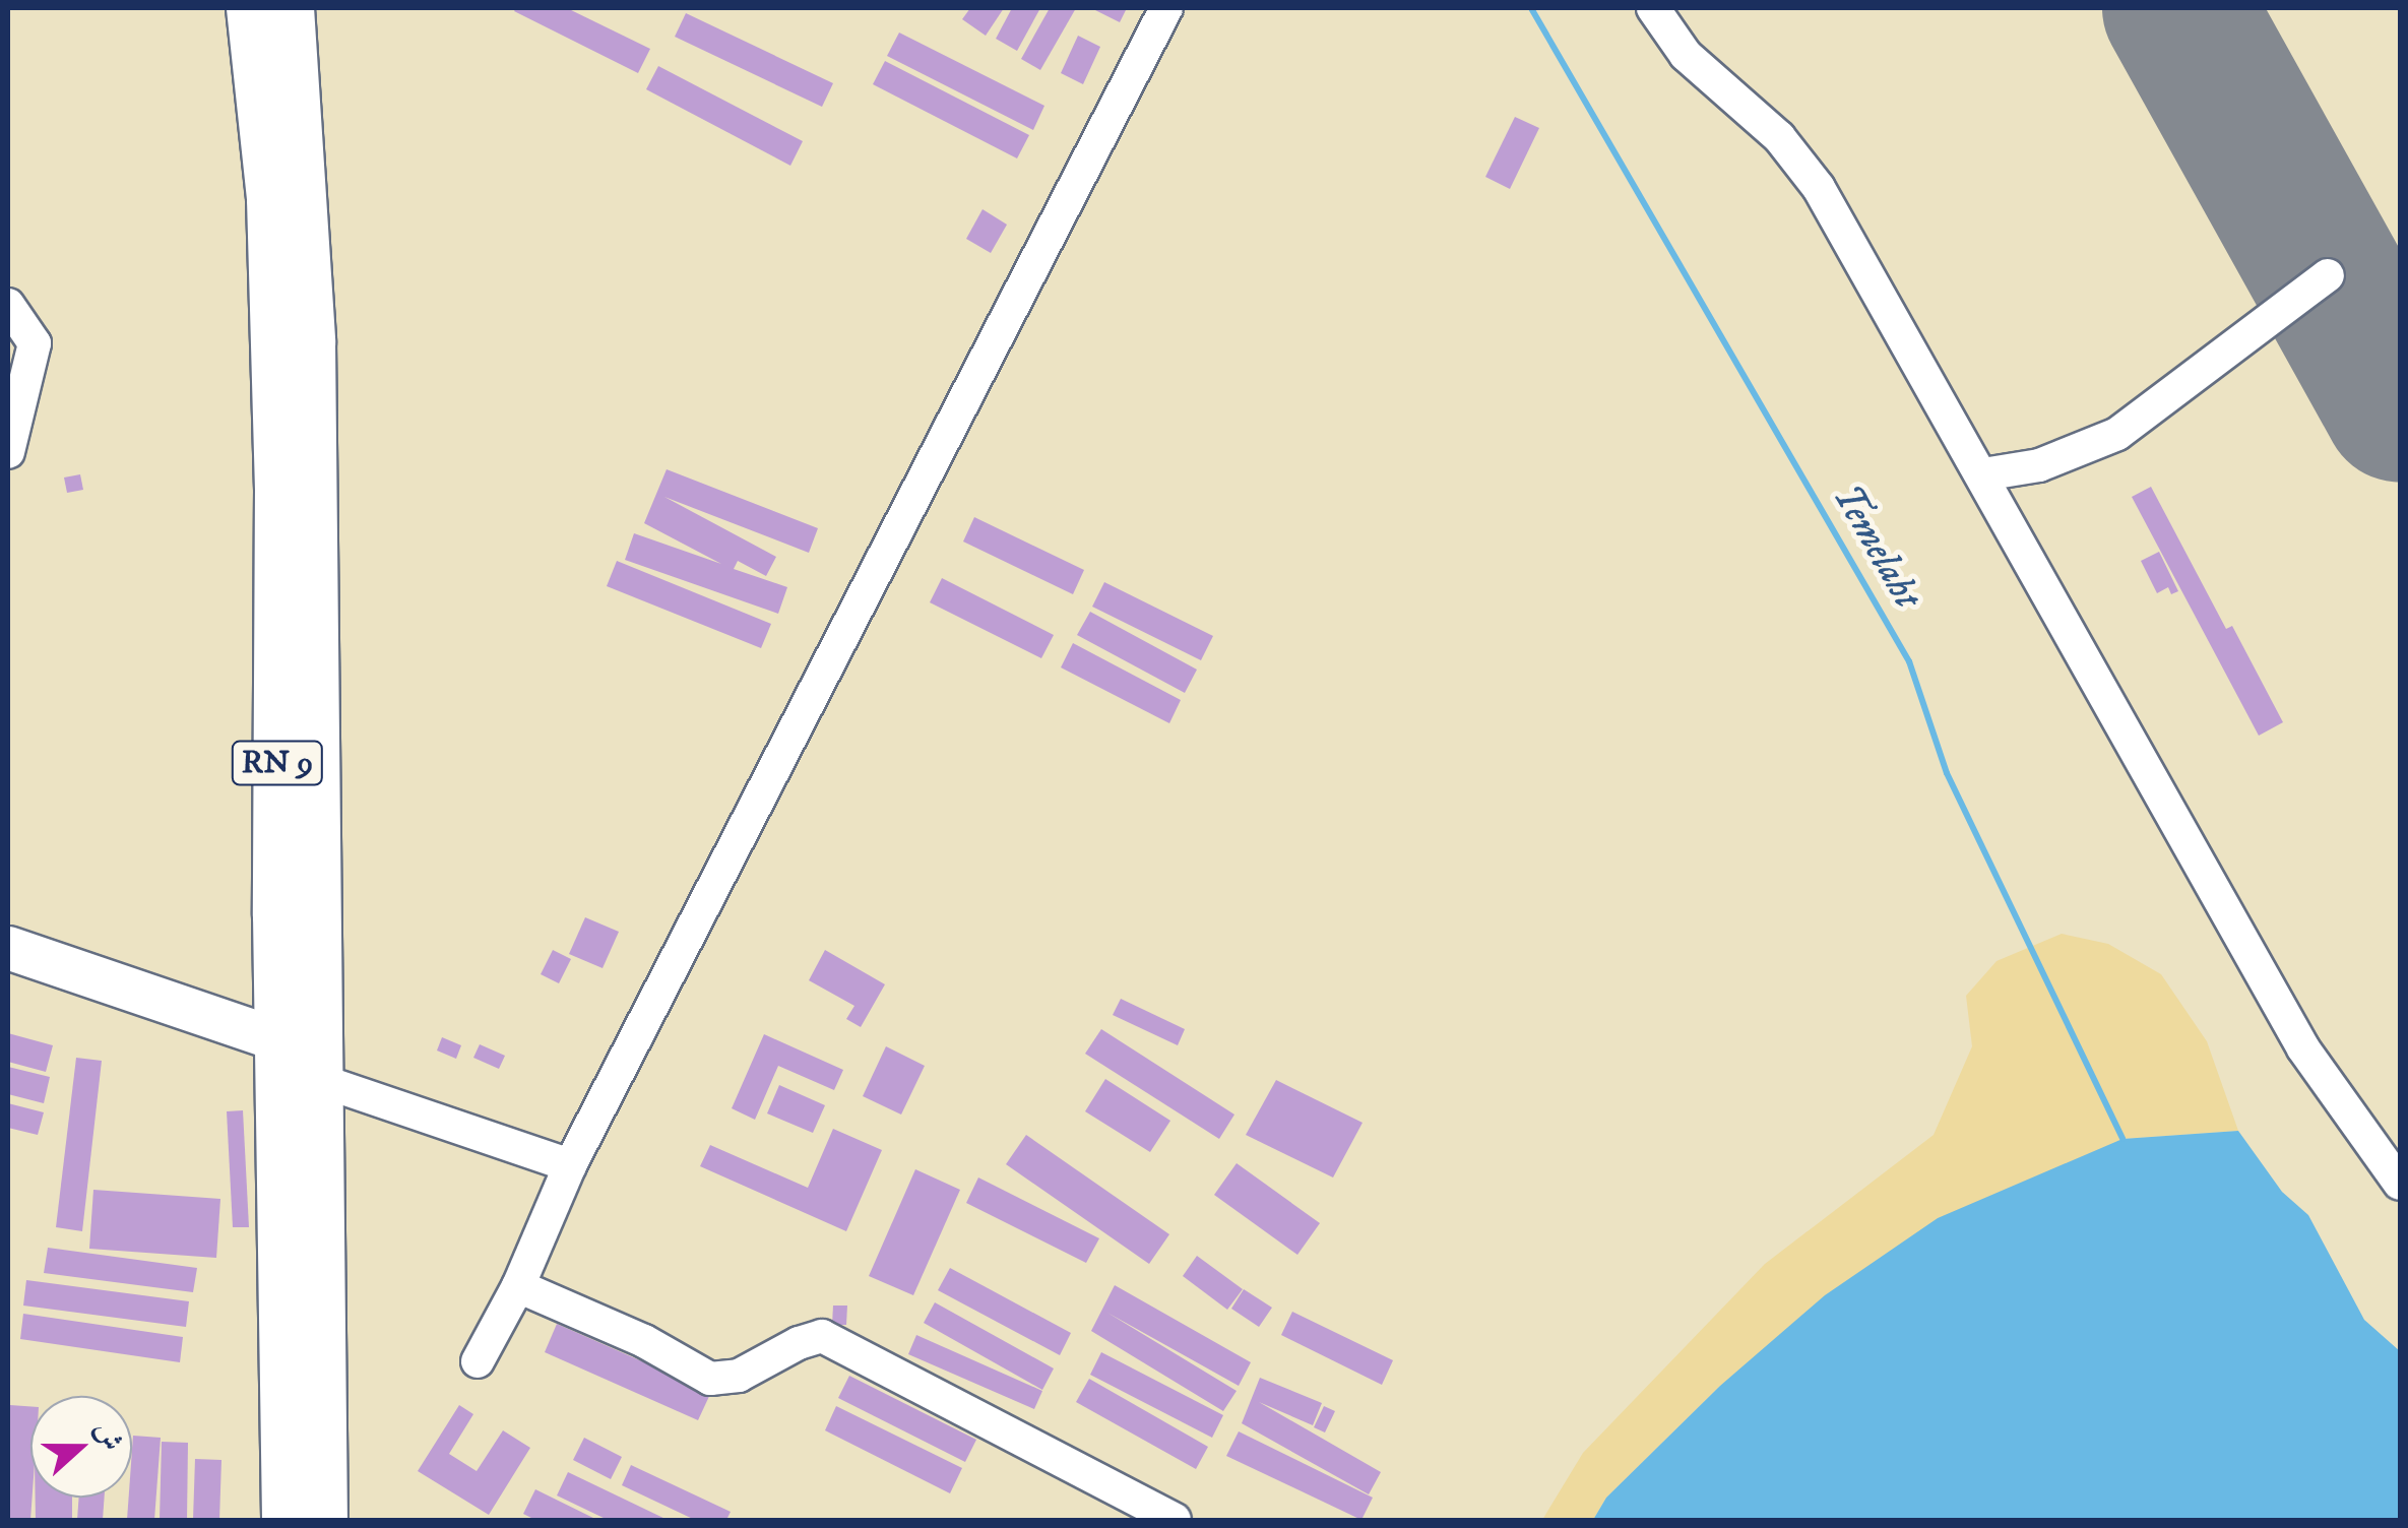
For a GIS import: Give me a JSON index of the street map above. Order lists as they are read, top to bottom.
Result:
{
  "streets": {
    "highway": ["RN 9"]
  },
  "water": ["Temelaht"],
  "north": "right"
}
